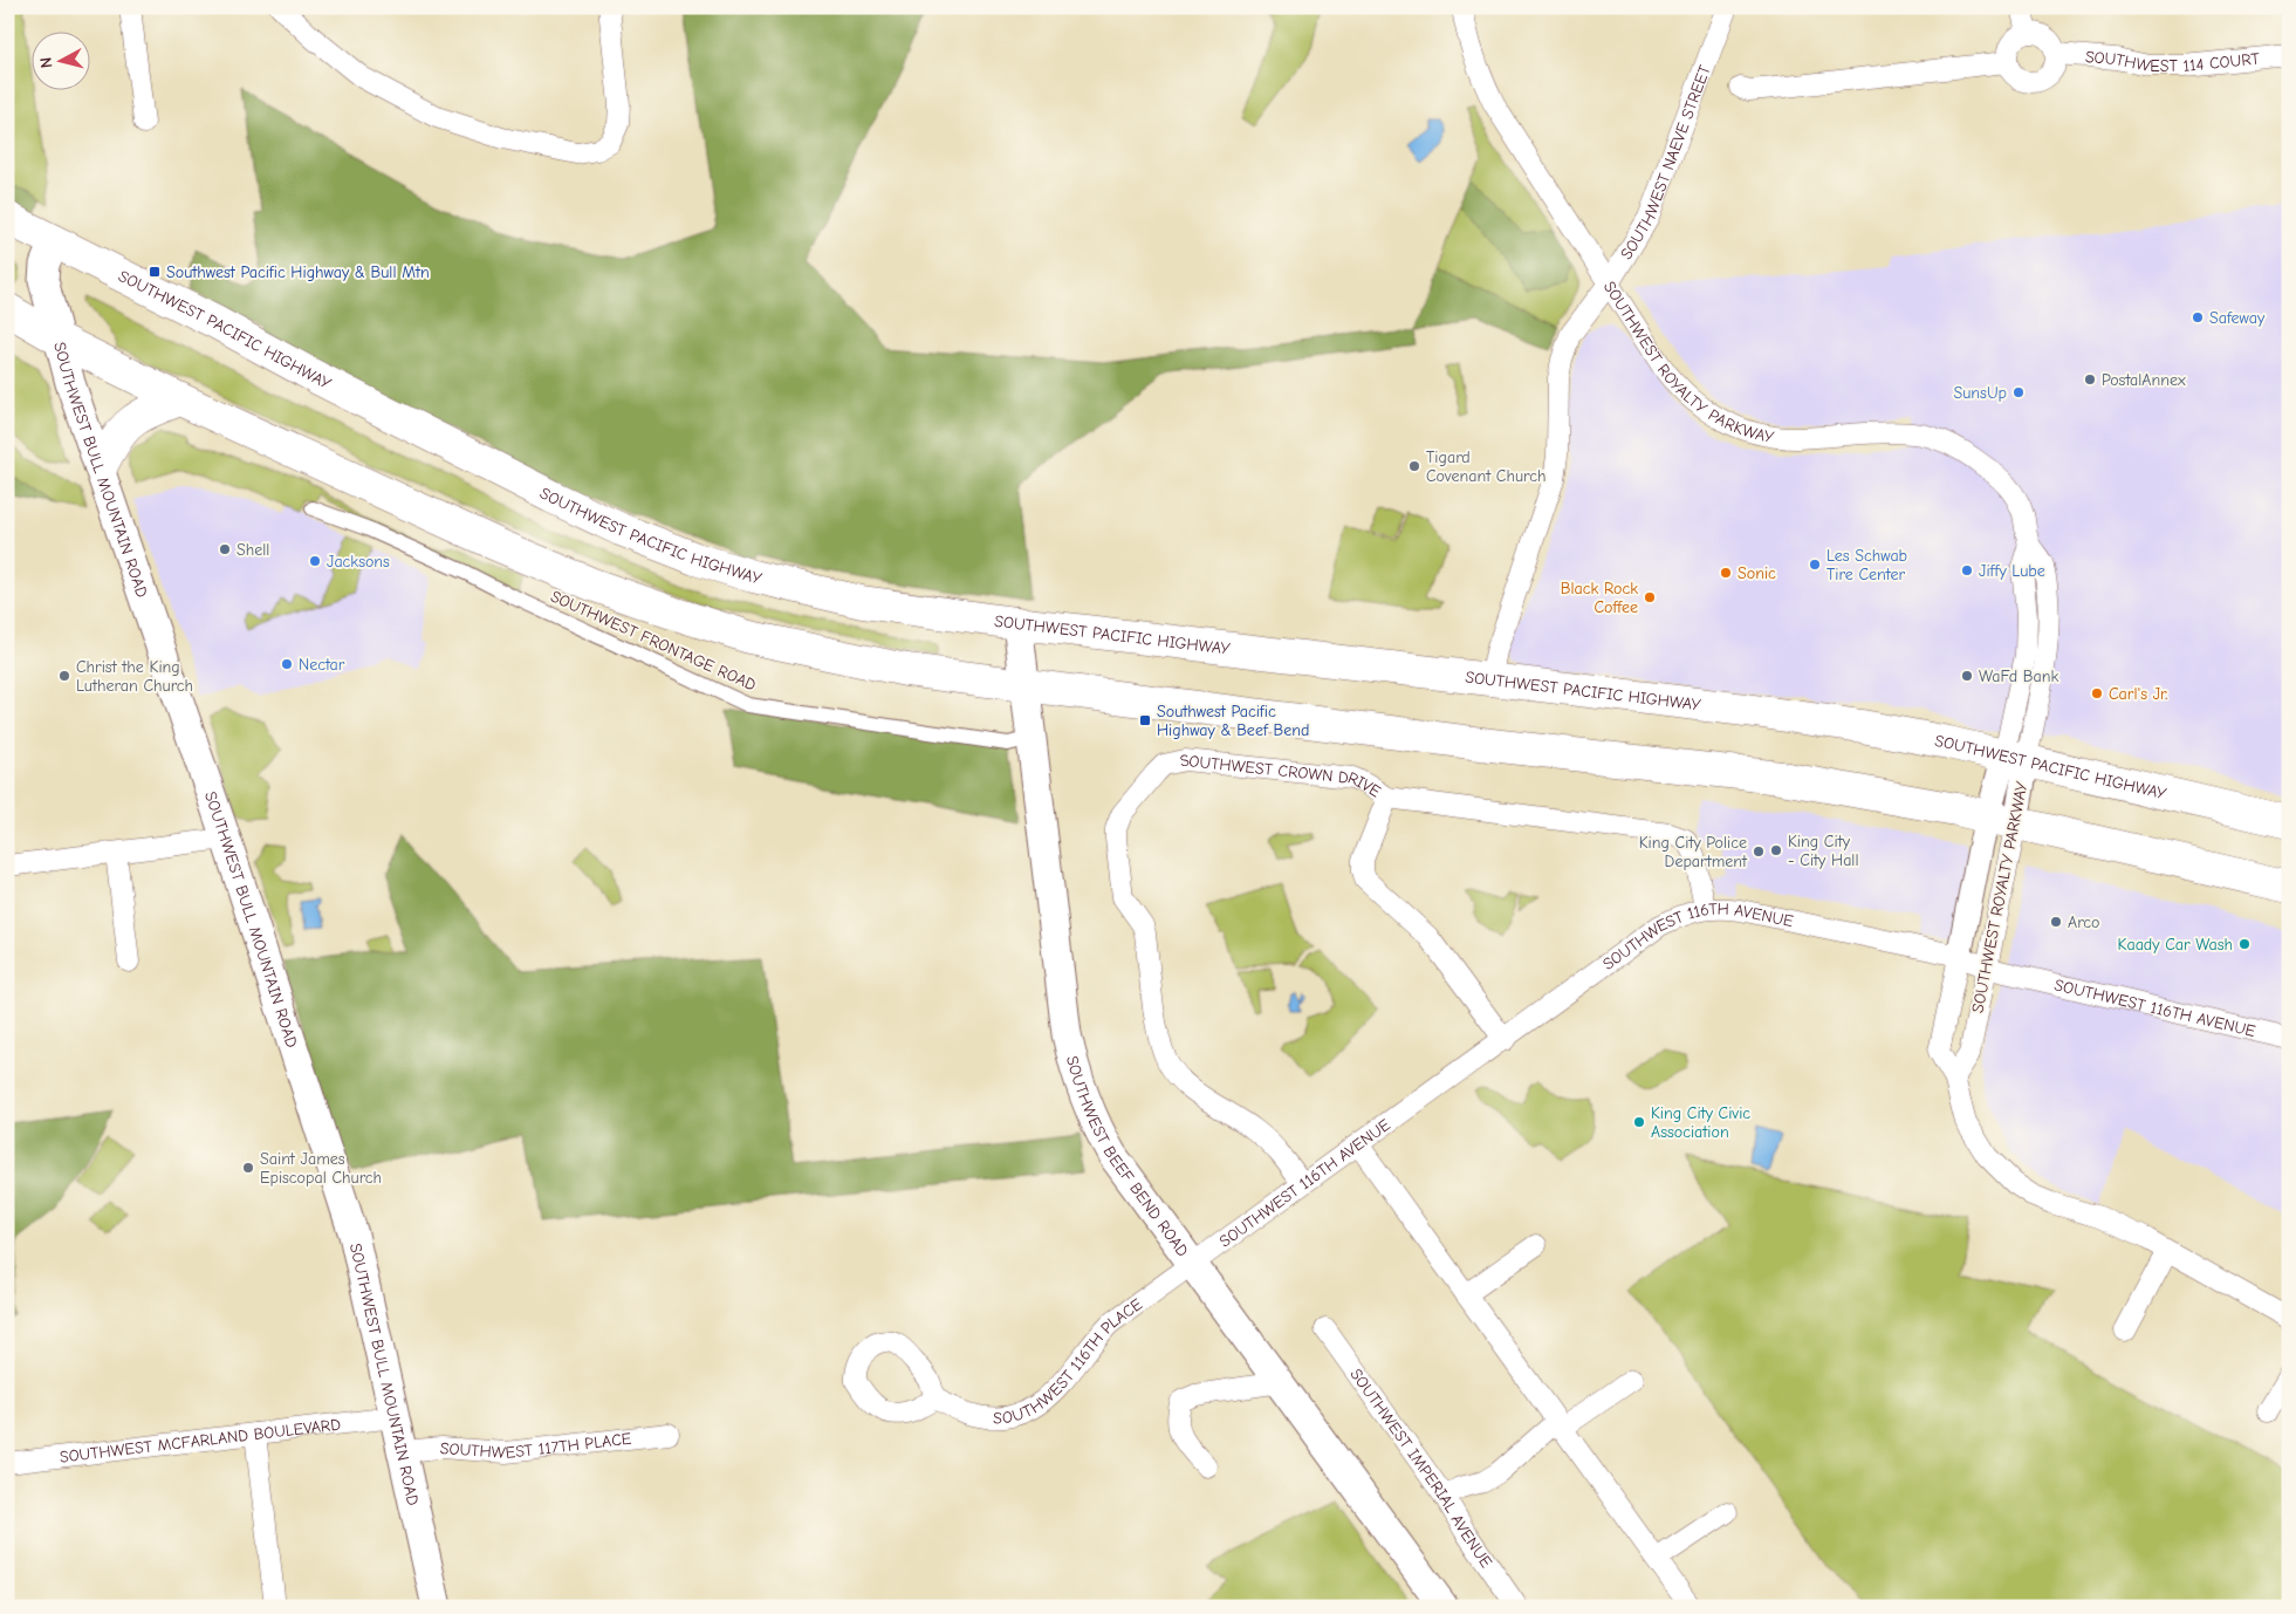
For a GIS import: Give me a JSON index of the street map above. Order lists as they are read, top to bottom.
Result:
{
  "streets": {
    "highway": ["SOUTHWEST PACIFIC HIGHWAY"],
    "main road": ["SOUTHWEST BULL MOUNTAIN ROAD", "SOUTHWEST BEEF BEND ROAD"],
    "street": [
      "SOUTHWEST 114 COURT",
      "SOUTHWEST NAEVE STREET",
      "SOUTHWEST ROYALTY PARKWAY",
      "SOUTHWEST FRONTAGE ROAD",
      "SOUTHWEST CROWN DRIVE",
      "SOUTHWEST 116TH AVENUE",
      "SOUTHWEST 116TH PLACE",
      "SOUTHWEST MCFARLAND BOULEVARD",
      "SOUTHWEST 117TH PLACE",
      "SOUTHWEST IMPERIAL AVENUE"
    ]
  },
  "crossings": [
    ["SOUTHWEST NAEVE STREET", "SOUTHWEST PACIFIC HIGHWAY"],
    ["SOUTHWEST NAEVE STREET", "SOUTHWEST ROYALTY PARKWAY"],
    ["SOUTHWEST PACIFIC HIGHWAY", "SOUTHWEST ROYALTY PARKWAY"],
    ["SOUTHWEST PACIFIC HIGHWAY", "SOUTHWEST BULL MOUNTAIN ROAD"],
    ["SOUTHWEST PACIFIC HIGHWAY", "SOUTHWEST BEEF BEND ROAD"],
    ["SOUTHWEST ROYALTY PARKWAY", "SOUTHWEST 116TH AVENUE"],
    ["SOUTHWEST BULL MOUNTAIN ROAD", "SOUTHWEST MCFARLAND BOULEVARD"],
    ["SOUTHWEST BULL MOUNTAIN ROAD", "SOUTHWEST 117TH PLACE"],
    ["SOUTHWEST FRONTAGE ROAD", "SOUTHWEST BEEF BEND ROAD"],
    ["SOUTHWEST CROWN DRIVE", "SOUTHWEST 116TH AVENUE"],
    ["SOUTHWEST 116TH AVENUE", "SOUTHWEST BEEF BEND ROAD"],
    ["SOUTHWEST 116TH AVENUE", "SOUTHWEST 116TH PLACE"],
    ["SOUTHWEST BEEF BEND ROAD", "SOUTHWEST 116TH PLACE"]
  ],
  "places": {
    "transit": ["Southwest Pacific Highway & Bull Mtn", "Southwest Pacific Highway & Beef Bend"],
    "other": [
      "Safeway",
      "PostalAnnex",
      "SunsUp",
      "Tigard Covenant Church",
      "Shell",
      "Jacksons",
      "Les Schwab Tire Center",
      "Jiffy Lube",
      "Sonic",
      "Black Rock Coffee",
      "Nectar",
      "Christ the King Lutheran Church",
      "WaFd Bank",
      "Carl's Jr.",
      "King City - City Hall",
      "King City Police Department",
      "Arco",
      "Kaady Car Wash",
      "King City Civic Association",
      "Saint James Episcopal Church"
    ]
  },
  "north": "left"
}
